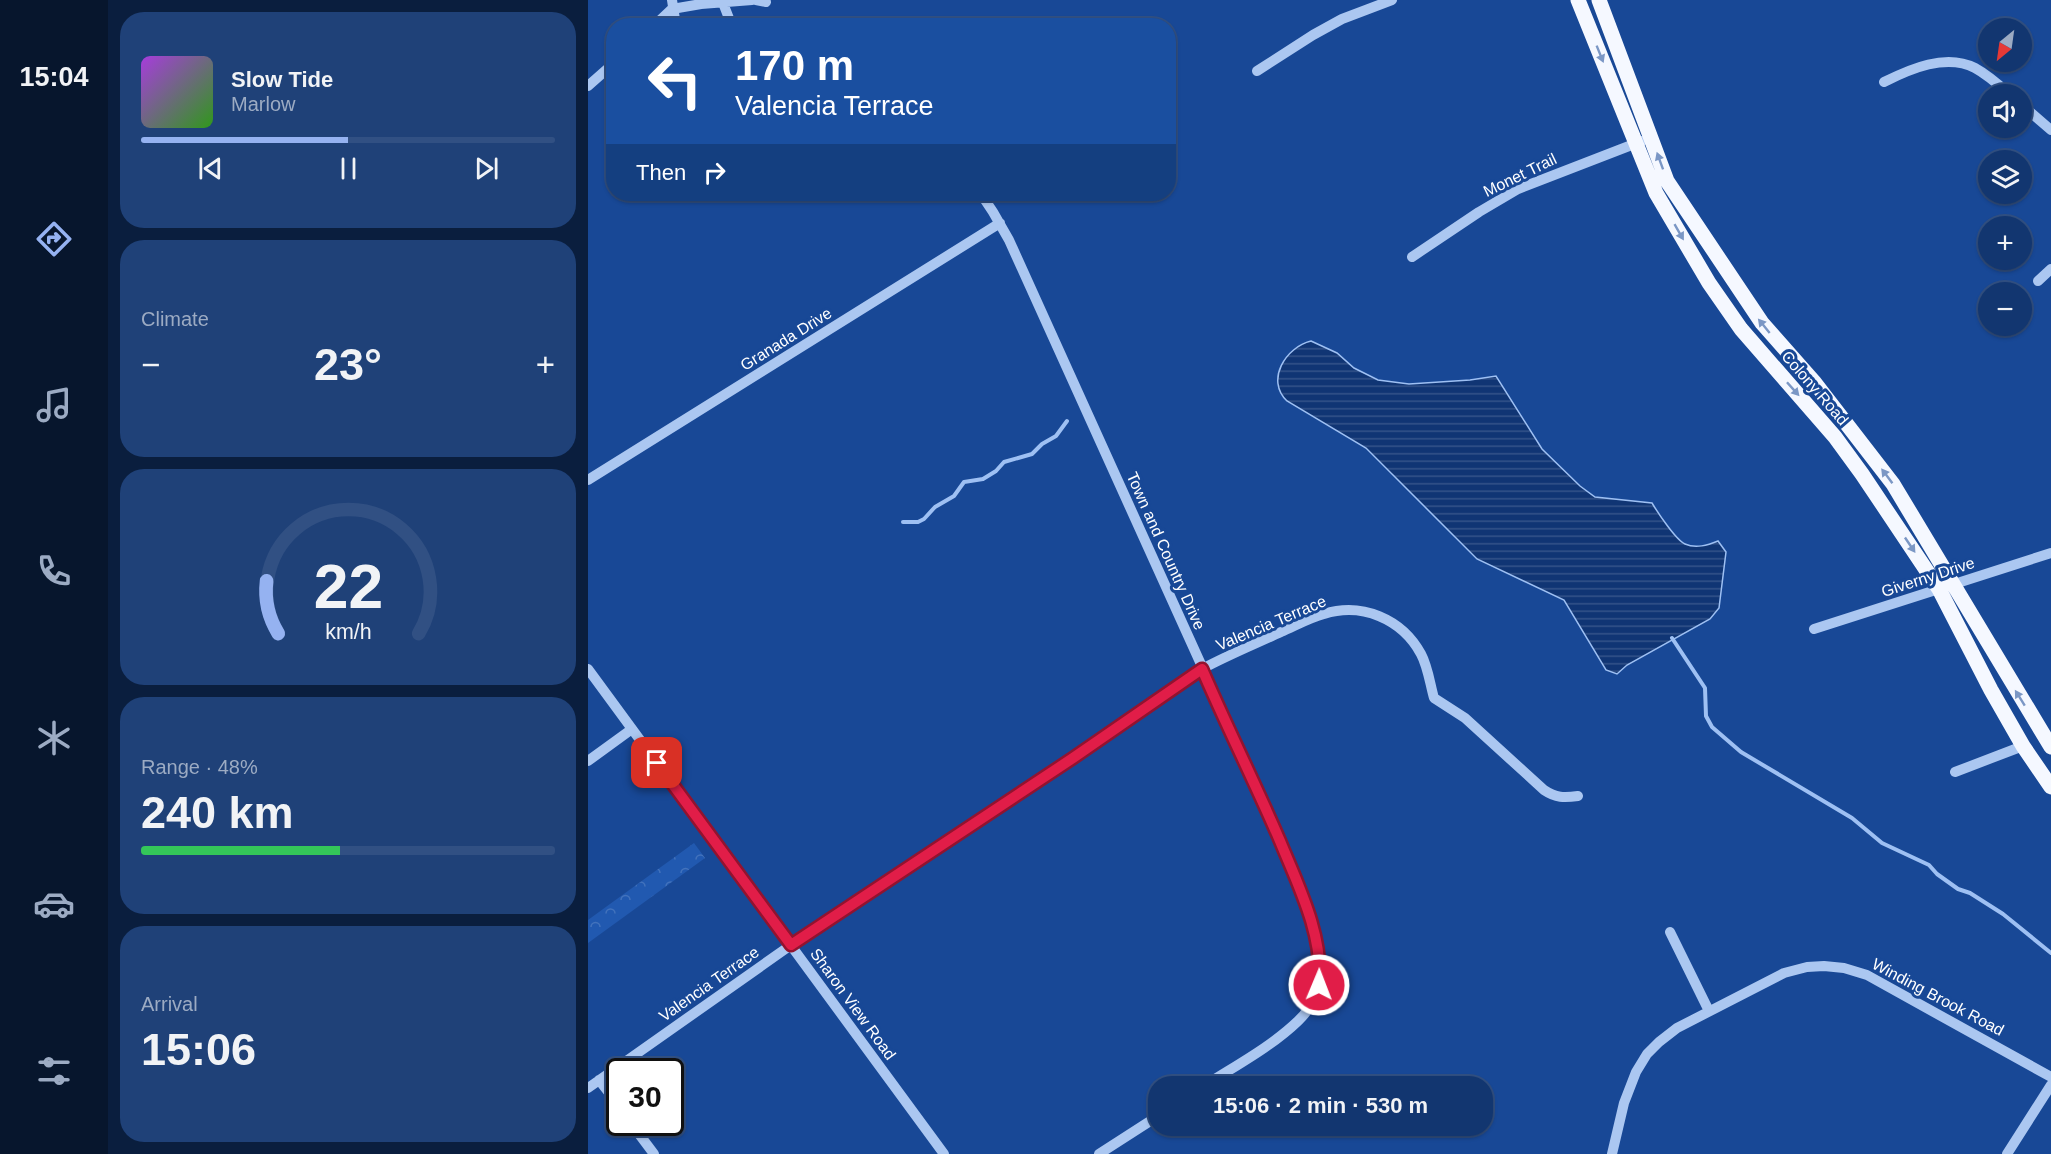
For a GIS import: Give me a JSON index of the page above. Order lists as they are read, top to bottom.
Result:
{
  "streets": {
    "main road": ["Colony Road"],
    "street": [
      "Monet Trail",
      "Granada Drive",
      "Town and Country Drive",
      "Giverny Drive",
      "Valencia Terrace",
      "Winding Brook Road",
      "Sharon View Road"
    ]
  },
  "crossings": [
    ["Monet Trail", "Colony Road"],
    ["Granada Drive", "Town and Country Drive"],
    ["Colony Road", "Giverny Drive"],
    ["Town and Country Drive", "Valencia Terrace"],
    ["Valencia Terrace", "Sharon View Road"]
  ],
  "north": "bottom left",
  "page": {
    "tabs": "15:04",
    "map_buttons": ["+", "−"],
    "turn": ["170 m", "Valencia Terrace"],
    "song": ["Slow Tide", "Marlow"],
    "then": "Then",
    "tile": [
      "Climate",
      ["Range · 48%", "240 km"],
      ["Arrival", "15:06"]
    ],
    "heat": ["−", "23°", "+"],
    "limit": "30",
    "trip": "15:06 · 2 min · 530 m",
    "gauge": ["22", "km/h"]
  }
}
